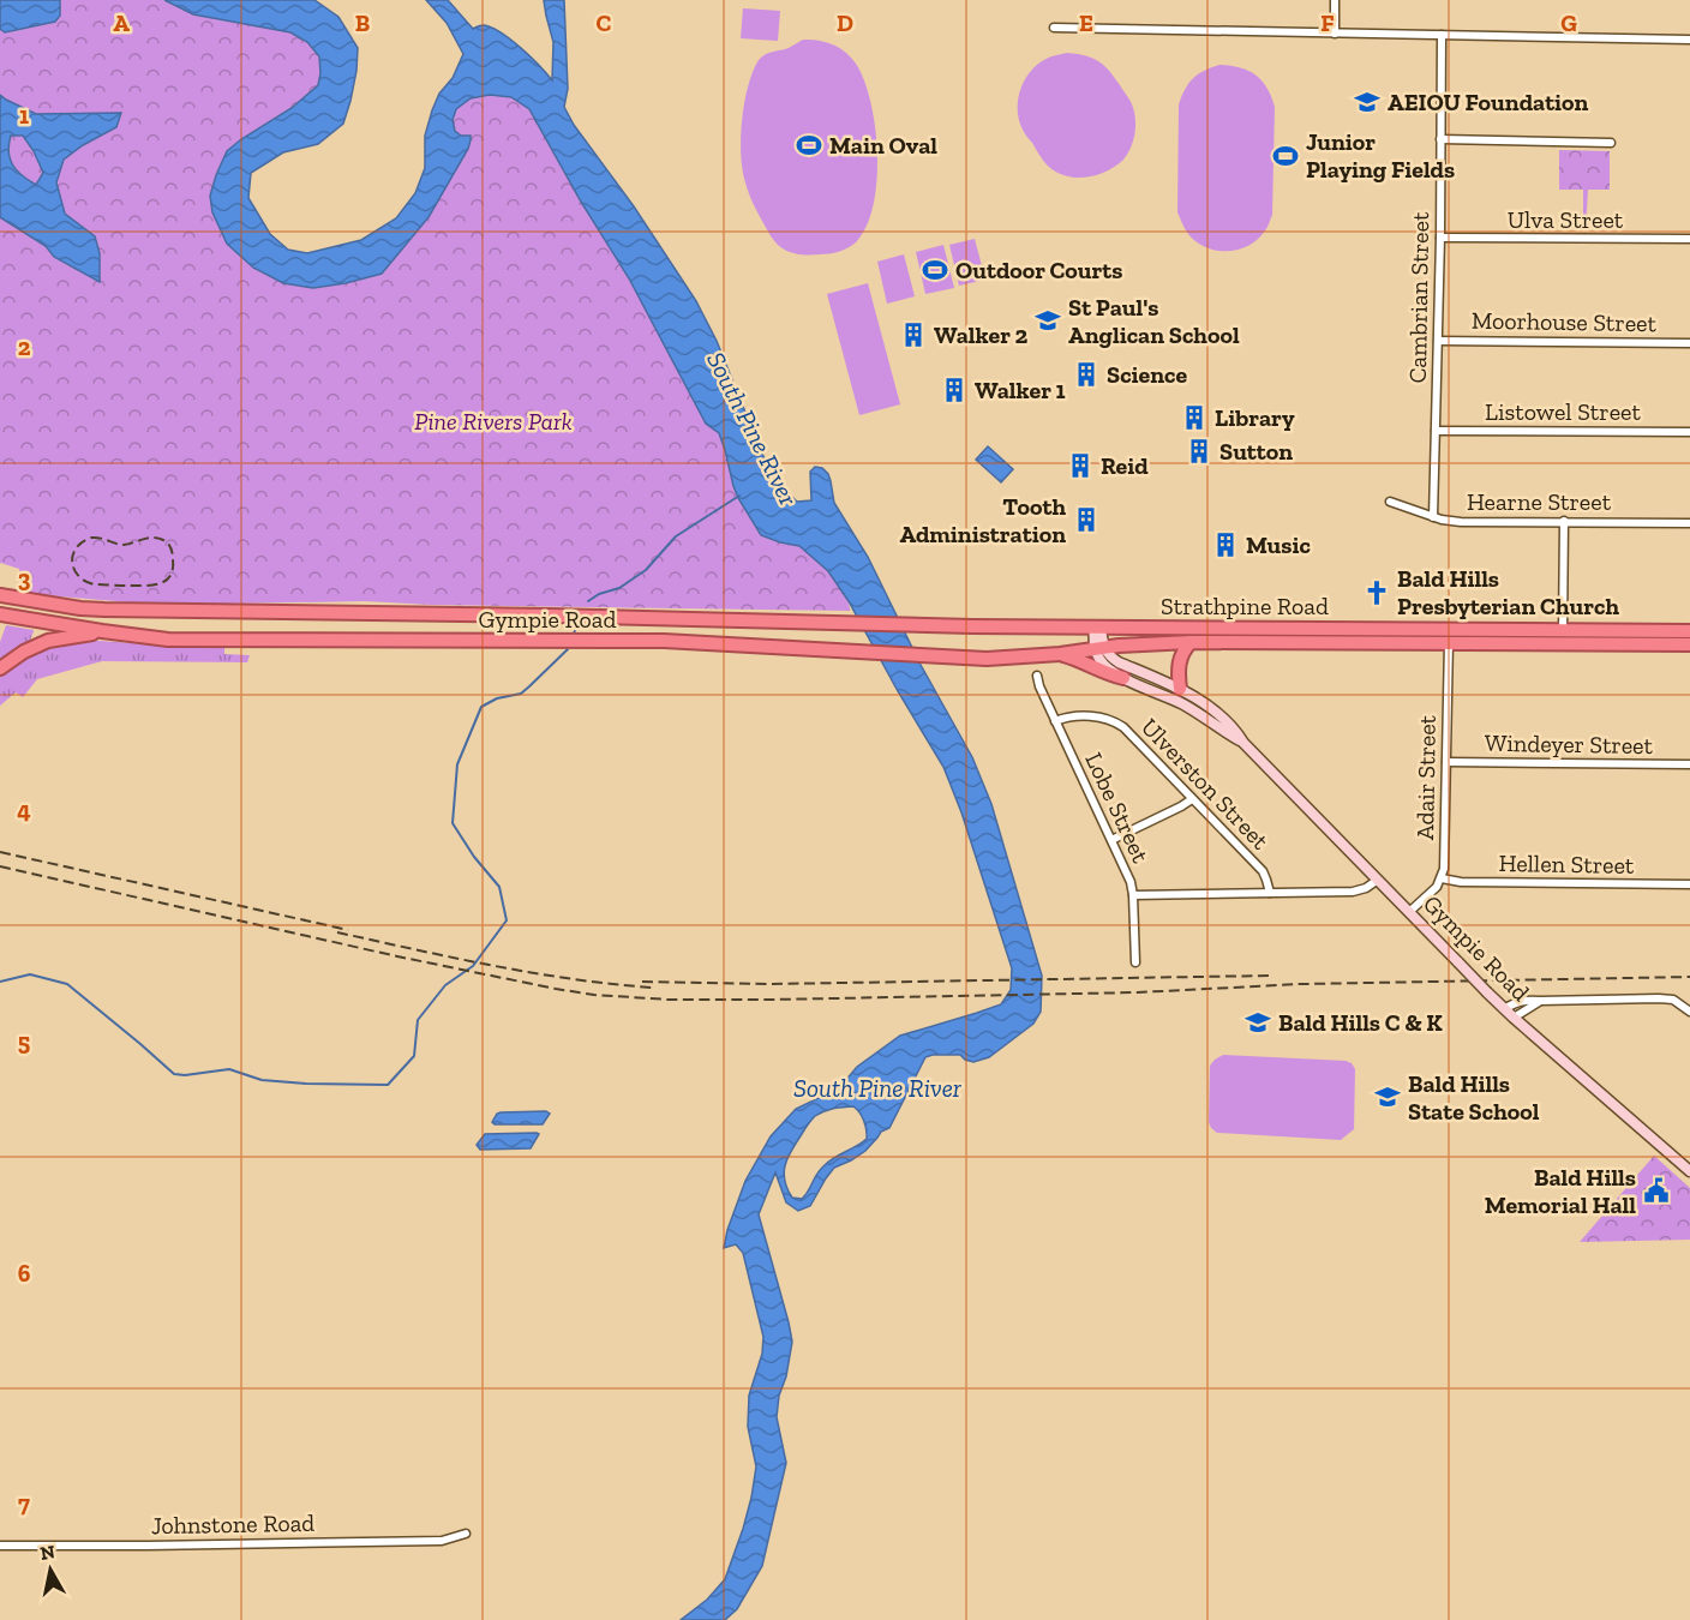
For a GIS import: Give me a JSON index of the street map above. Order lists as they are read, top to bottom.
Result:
{
  "streets": {
    "highway": ["Strathpine Road", "Gympie Road"],
    "street": [
      "Ulva Street",
      "Cambrian Street",
      "Moorhouse Street",
      "Listowel Street",
      "Hearne Street",
      "Windeyer Street",
      "Adair Street",
      "Ulverston Street",
      "Lobe Street",
      "Hellen Street",
      "Johnstone Road"
    ]
  },
  "crossings": [
    ["Ulva Street", "Cambrian Street"],
    ["Cambrian Street", "Moorhouse Street"],
    ["Cambrian Street", "Listowel Street"],
    ["Cambrian Street", "Hearne Street"],
    ["Strathpine Road", "Gympie Road"],
    ["Strathpine Road", "Adair Street"],
    ["Windeyer Street", "Adair Street"],
    ["Adair Street", "Hellen Street"],
    ["Ulverston Street", "Lobe Street"]
  ],
  "water": ["South Pine River"],
  "parks": ["Pine Rivers Park"],
  "places": {
    "school or university": [
      "AEIOU Foundation",
      "St Paul's Anglican School",
      "Bald Hills C & K",
      "Bald Hills State School"
    ],
    "sports": ["Main Oval", "Junior Playing Fields", "Outdoor Courts"],
    "building": [
      "Walker 2",
      "Science",
      "Walker 1",
      "Library",
      "Sutton",
      "Reid",
      "Tooth Administration",
      "Music"
    ],
    "church": ["Bald Hills Presbyterian Church"],
    "public building": ["Bald Hills Memorial Hall"]
  },
  "north": "top",
  "grid": {
    "columns": [
      "A",
      "B",
      "C",
      "D",
      "E",
      "F",
      "G"
    ],
    "rows": [
      "1",
      "2",
      "3",
      "4",
      "5",
      "6",
      "7"
    ]
  }
}
